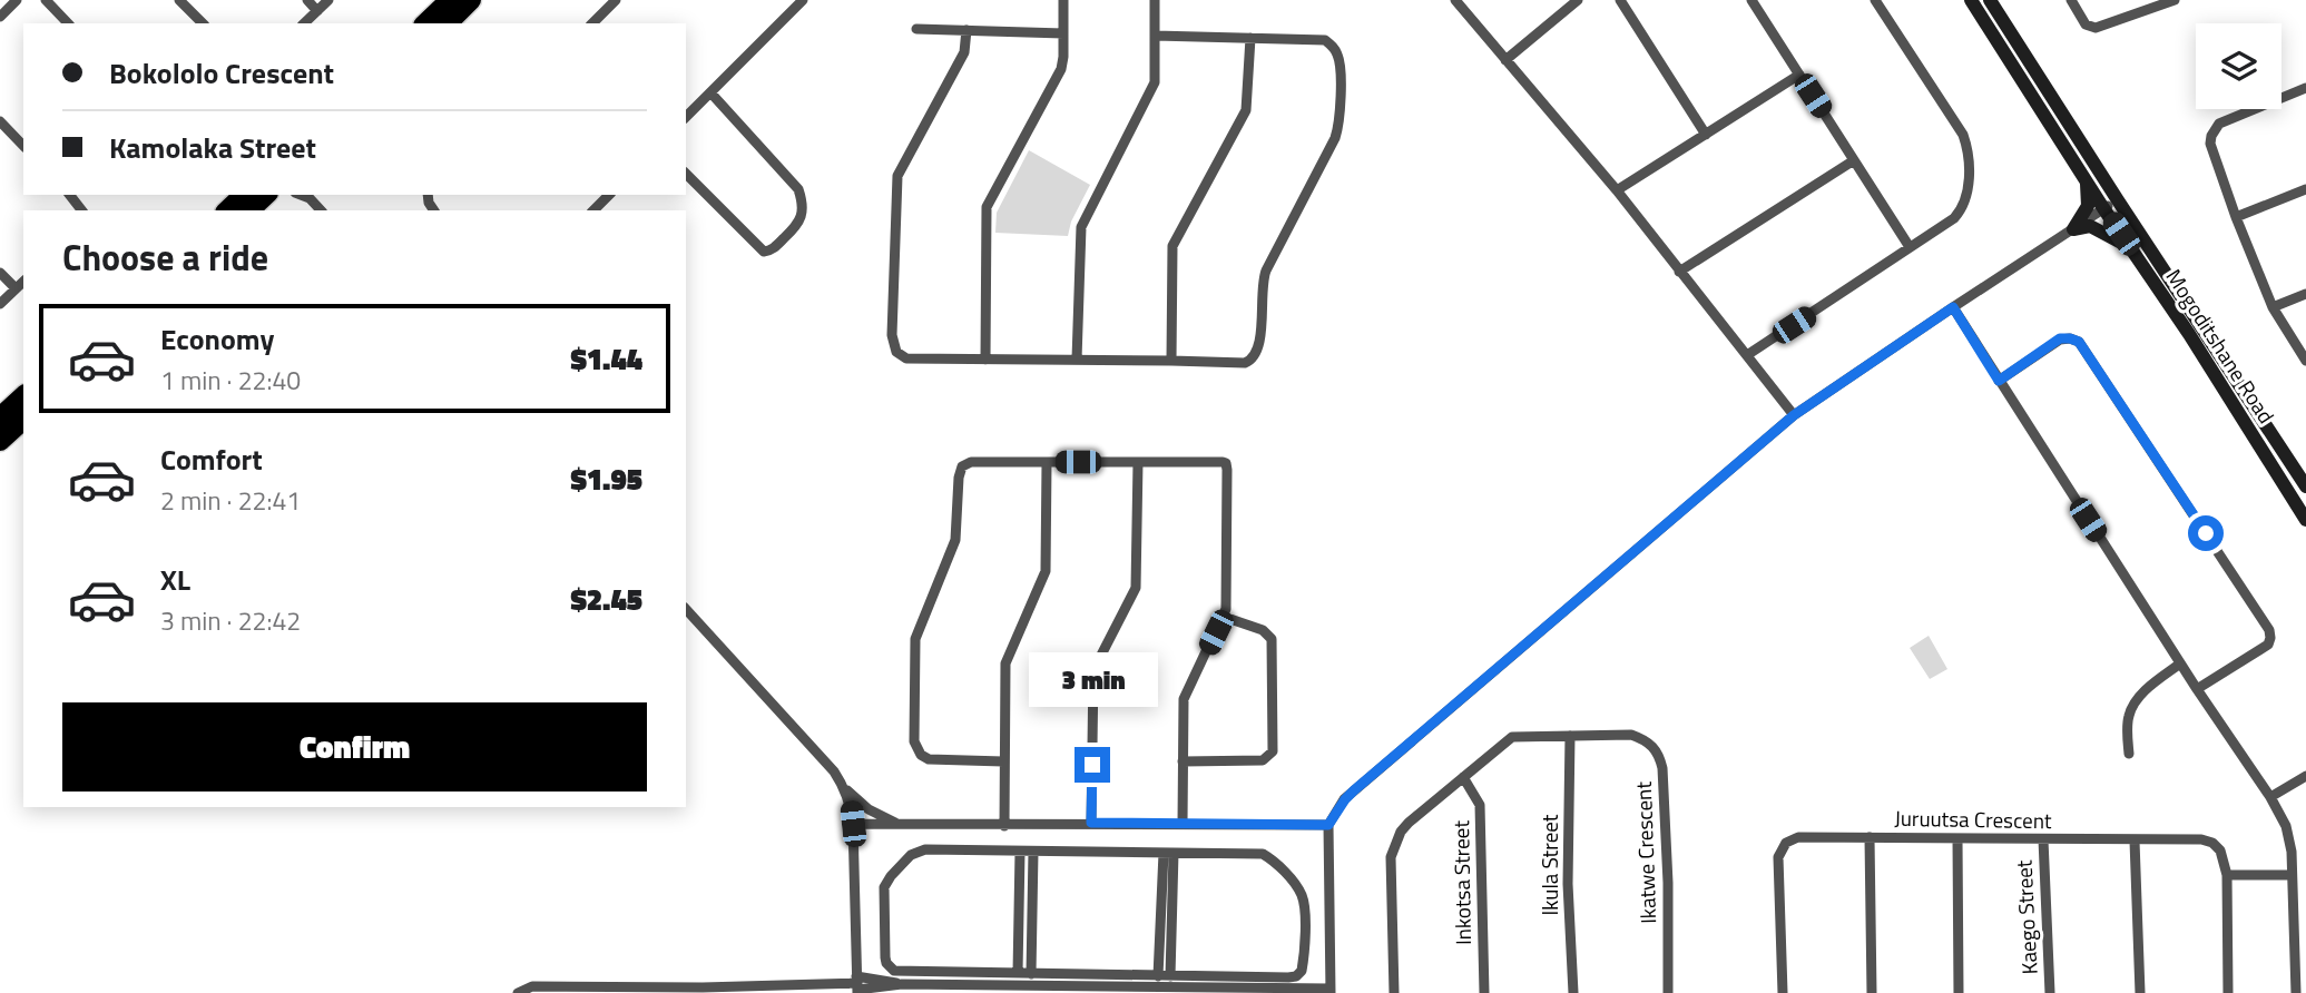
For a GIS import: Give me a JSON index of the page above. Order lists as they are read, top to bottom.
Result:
{
  "streets": {
    "main road": ["Mogoditshane Road"],
    "street": [
      "Juruutsa Crescent",
      "Ikatwe Crescent",
      "Ikula Street",
      "Inkotsa Street",
      "Kaego Street"
    ]
  },
  "crossings": [
    ["Juruutsa Crescent", "Kaego Street"],
    ["Ikatwe Crescent", "Ikula Street"],
    ["Ikatwe Crescent", "Inkotsa Street"]
  ],
  "page": {
    "banner": ["Bokololo Crescent", "Kamolaka Street"],
    "heading": "Choose a ride",
    "list": [
      {
        "name": "Economy",
        "note": "1 min · 22:40",
        "value": "$1.44"
      },
      {
        "name": "Comfort",
        "note": "2 min · 22:41",
        "value": "$1.95"
      },
      {
        "name": "XL",
        "note": "3 min · 22:42",
        "value": "$2.45"
      }
    ],
    "bubble": "3 min",
    "buttons": "Confirm"
  }
}
